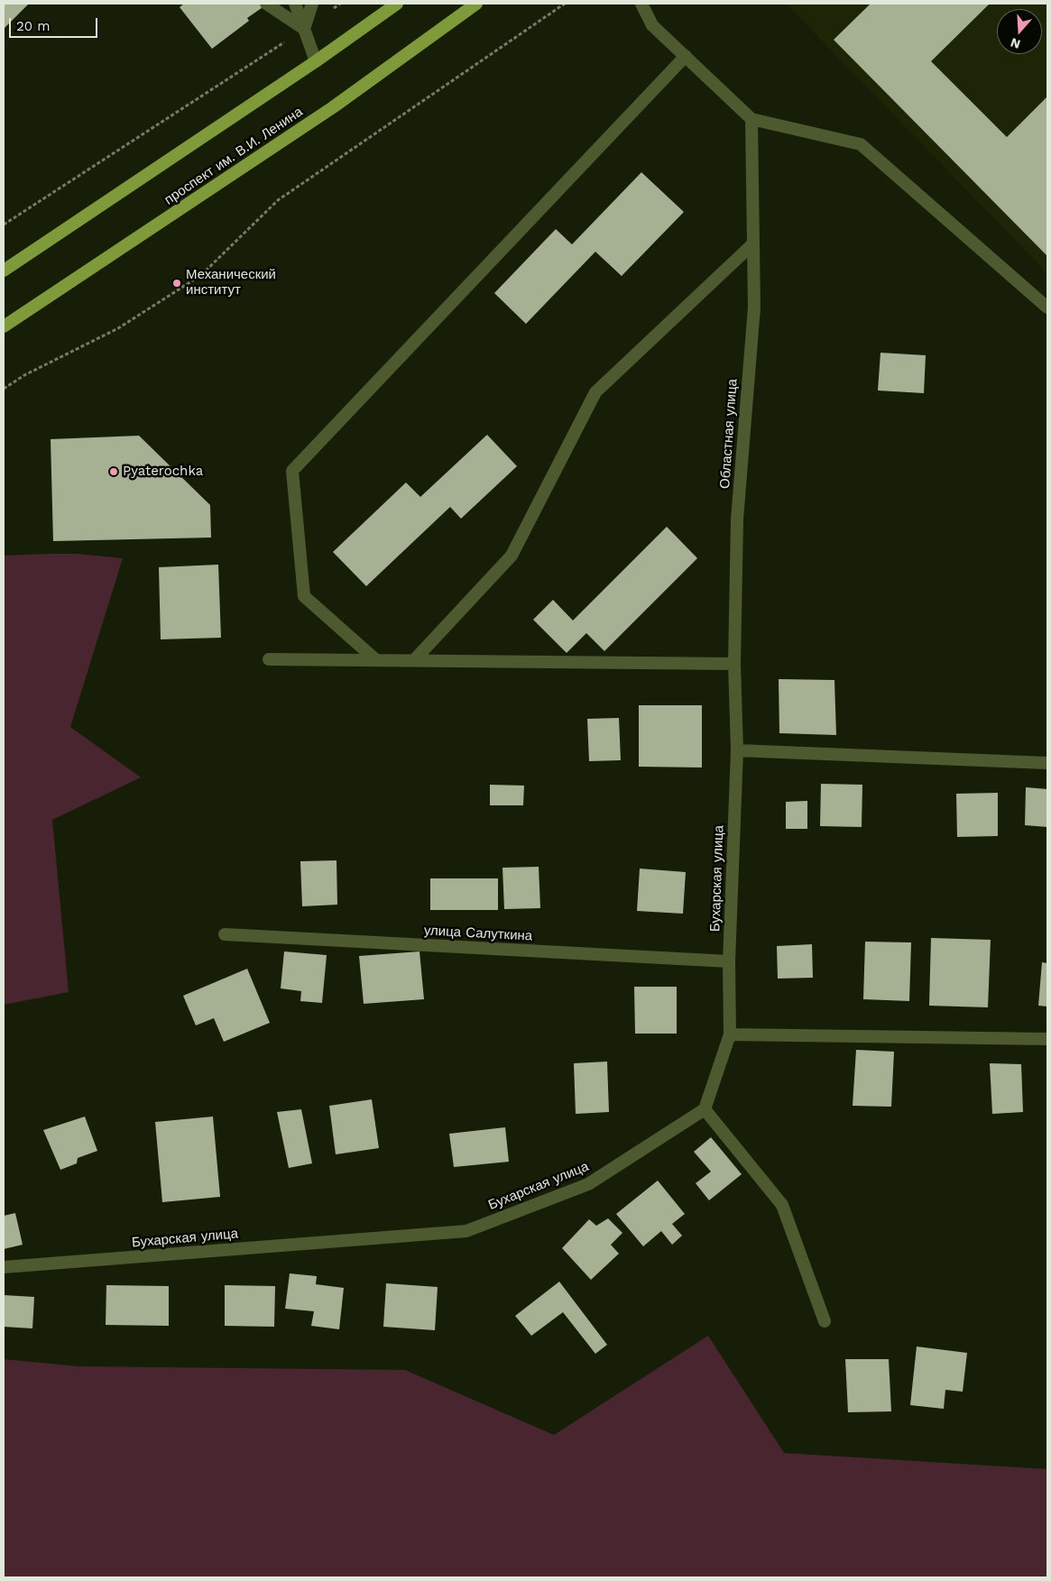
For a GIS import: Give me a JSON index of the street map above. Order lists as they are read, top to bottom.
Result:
{
  "streets": {
    "main road": ["проспект им. В.И. Ленина"],
    "street": ["Областная улица", "Бухарская улица", "улица Салуткина"]
  },
  "crossings": [
    ["Областная улица", "Бухарская улица"],
    ["Бухарская улица", "улица Салуткина"]
  ],
  "places": ["Механический институт", "Pyaterochka"],
  "scale_bar": "20 m",
  "north": "bottom"
}
